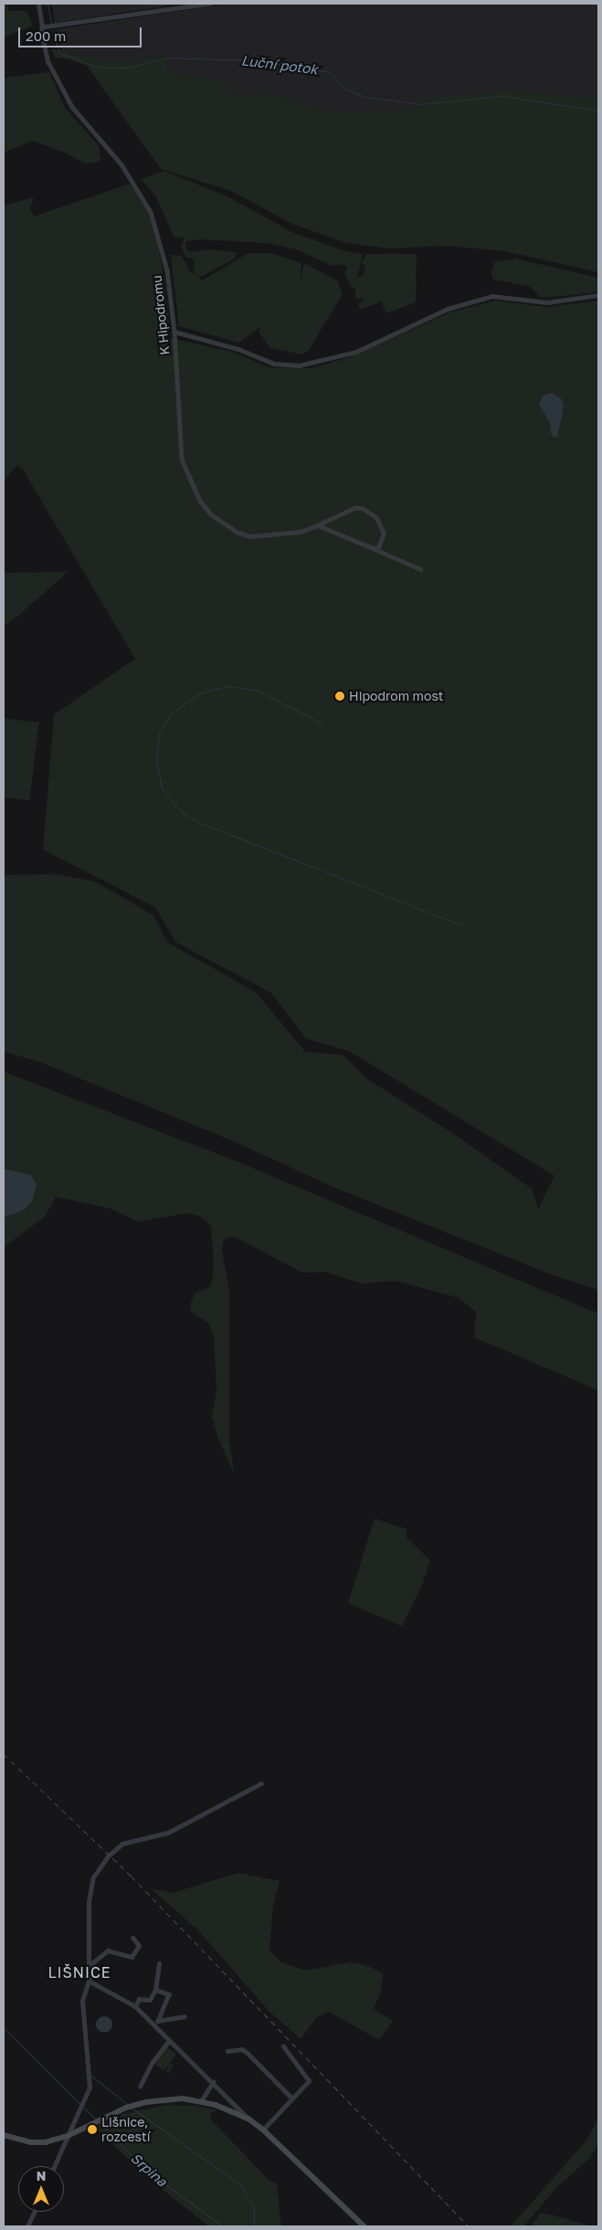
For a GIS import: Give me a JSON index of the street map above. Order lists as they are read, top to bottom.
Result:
{
  "streets": {
    "street": ["K Hipodromu"]
  },
  "districts": ["LIŠNICE"],
  "water": ["Luční potok", "Srpina"],
  "places": ["Hipodrom most", "Lišnice, rozcestí"],
  "scale_bar": "200 m",
  "north": "top"
}
